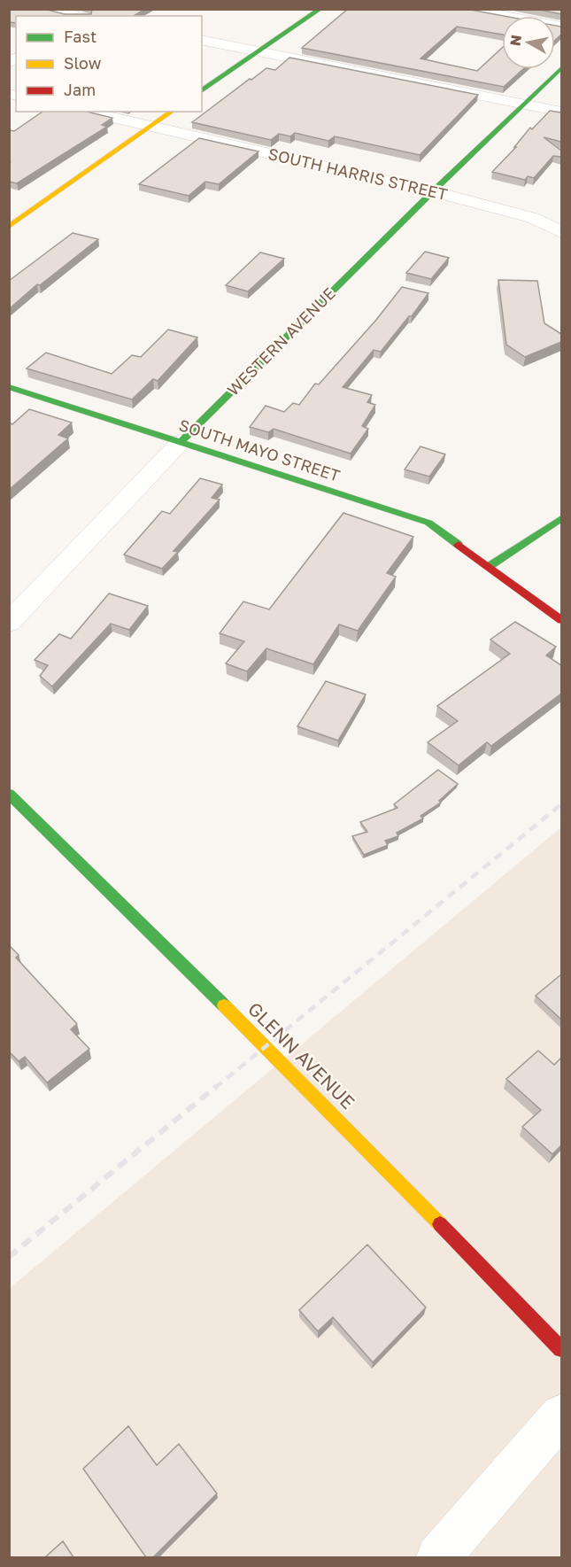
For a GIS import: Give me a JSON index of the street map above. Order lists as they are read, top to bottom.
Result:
{
  "streets": {
    "street": [
      "SOUTH HARRIS STREET",
      "WESTERN AVENUE",
      "SOUTH MAYO STREET",
      "GLENN AVENUE"
    ]
  },
  "crossings": [
    ["SOUTH HARRIS STREET", "WESTERN AVENUE"],
    ["WESTERN AVENUE", "SOUTH MAYO STREET"]
  ],
  "legend": ["Fast", "Slow", "Jam"],
  "north": "left"
}
